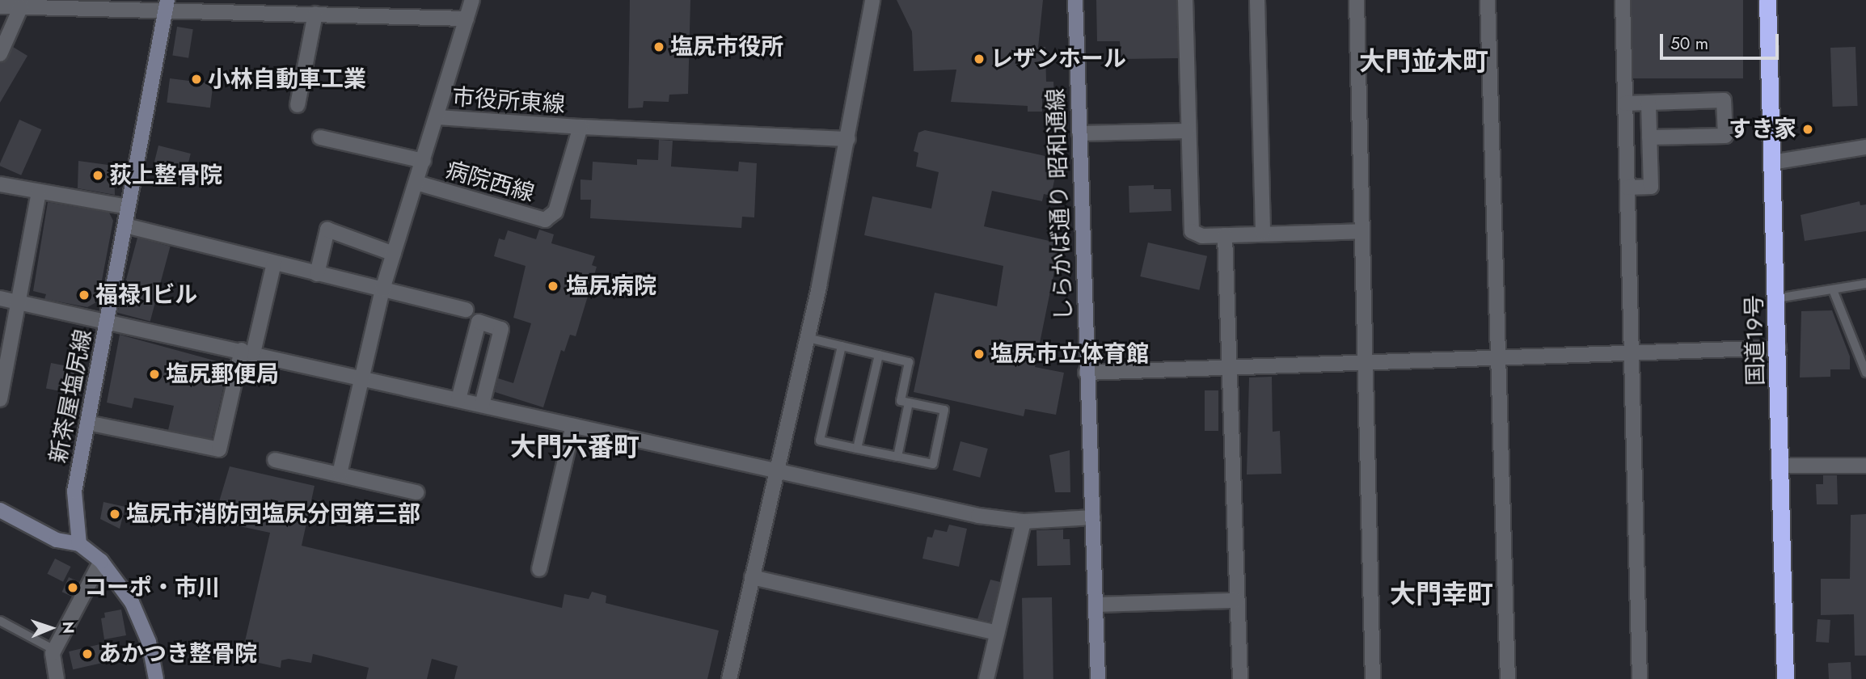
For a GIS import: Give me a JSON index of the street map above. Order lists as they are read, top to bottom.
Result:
{
  "streets": {
    "highway": ["国道19号"],
    "street": [
      "市役所東線",
      "病院西線",
      "しらかば通り 昭和通線",
      "新茶屋塩尻線"
    ]
  },
  "crossings": [
    ["市役所東線", "病院西線"]
  ],
  "districts": ["大門並木町", "大門六番町", "大門幸町"],
  "places": [
    "塩尻市役所",
    "レザンホール",
    "小林自動車工業",
    "すき家",
    "荻上整骨院",
    "塩尻病院",
    "福禄1ビル",
    "塩尻市立体育館",
    "塩尻郵便局",
    "塩尻市消防団塩尻分団第三部",
    "コーポ・市川",
    "あかつき整骨院"
  ],
  "scale_bar": "50 m",
  "north": "right"
}
